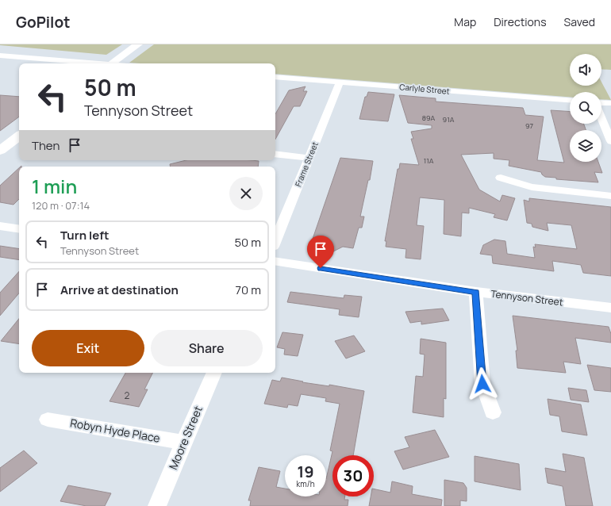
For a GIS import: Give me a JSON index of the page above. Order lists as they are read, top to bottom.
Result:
{
  "streets": {
    "street": [
      "Carlyle Street",
      "Frame Street",
      "Tennyson Street",
      "Robyn Hyde Place",
      "Moore Street"
    ]
  },
  "crossings": [
    ["Carlyle Street", "Frame Street"],
    ["Robyn Hyde Place", "Moore Street"]
  ],
  "house_numbers": [
    "89A",
    "91A",
    "97",
    "11A",
    "2"
  ],
  "page": {
    "header": "GoPilot",
    "nav": ["Map", "Directions", "Saved"],
    "turn": ["50 m", "Tennyson Street"],
    "then": "Then",
    "heading": ["1 min", "120 m · 07:14"],
    "list": [
      {
        "name": "Turn left",
        "note": "Tennyson Street",
        "value": "50 m"
      },
      {
        "name": "Arrive at destination",
        "value": "70 m"
      }
    ],
    "buttons": ["Exit", "Share"],
    "speed": "19 km/h",
    "limit": "30"
  }
}
